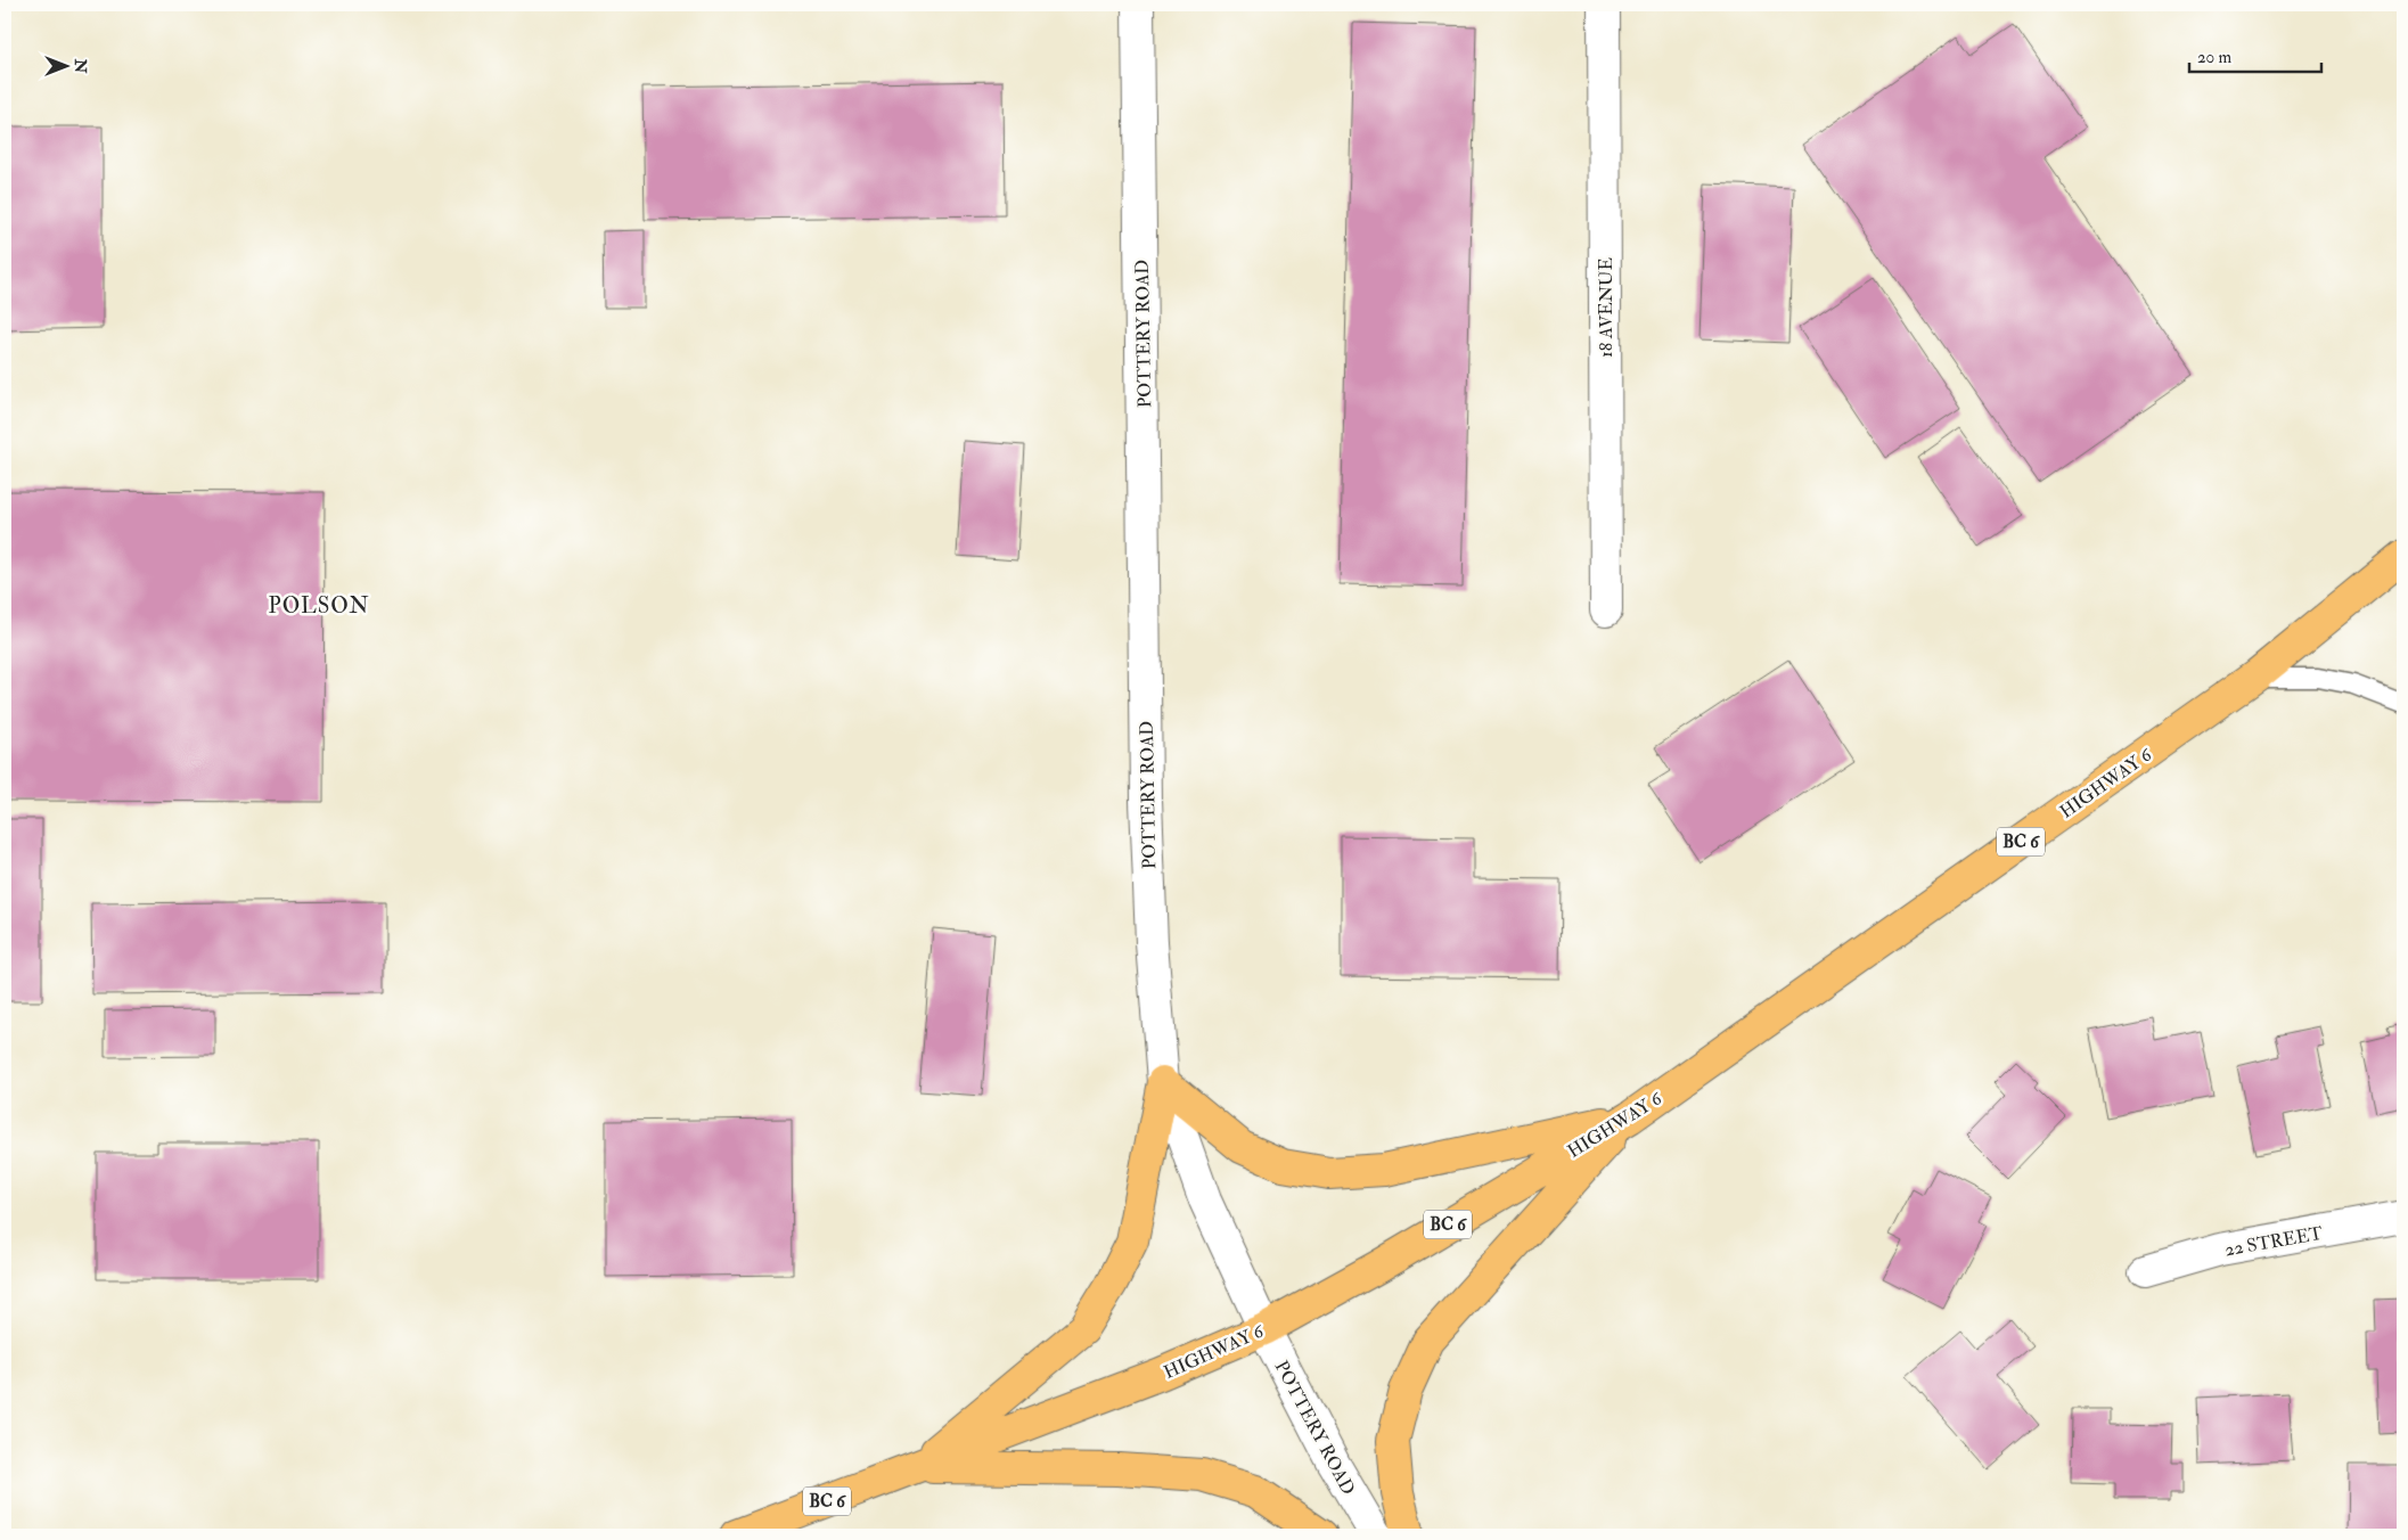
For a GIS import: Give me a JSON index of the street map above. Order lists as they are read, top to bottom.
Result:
{
  "streets": {
    "main road": ["HIGHWAY 6", "BC 6"],
    "street": ["18 AVENUE", "POTTERY ROAD", "22 STREET"]
  },
  "crossings": [
    ["POTTERY ROAD", "HIGHWAY 6"]
  ],
  "districts": ["POLSON"],
  "scale_bar": "20 m",
  "north": "right"
}
